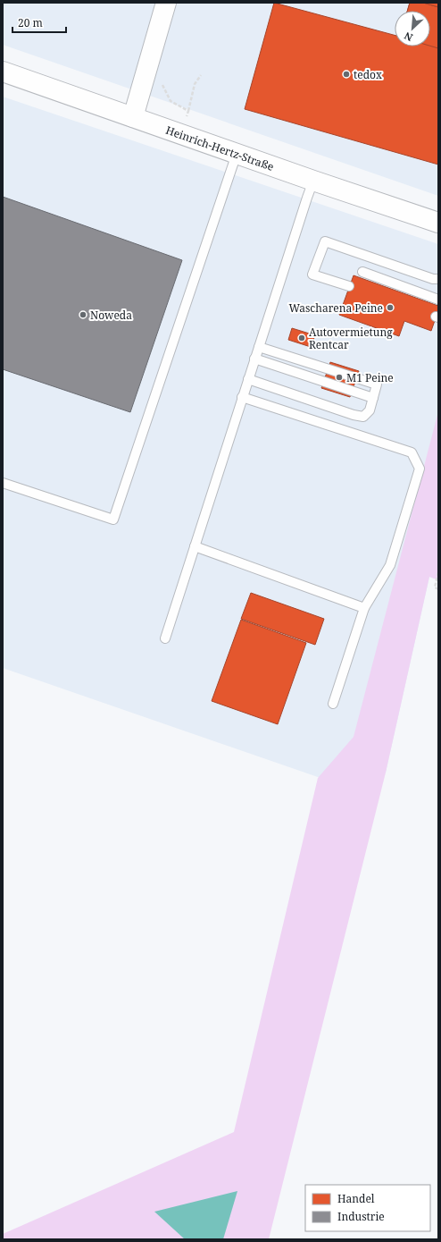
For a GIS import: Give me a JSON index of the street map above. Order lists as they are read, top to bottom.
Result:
{
  "streets": {
    "street": ["Heinrich-Hertz-Straße"]
  },
  "places": [
    "tedox",
    "Wascharena Peine",
    "Noweda",
    "Autovermietung Rentcar",
    "M1 Peine"
  ],
  "legend": ["Handel", "Industrie"],
  "scale_bar": "20 m",
  "north": "bottom left"
}
